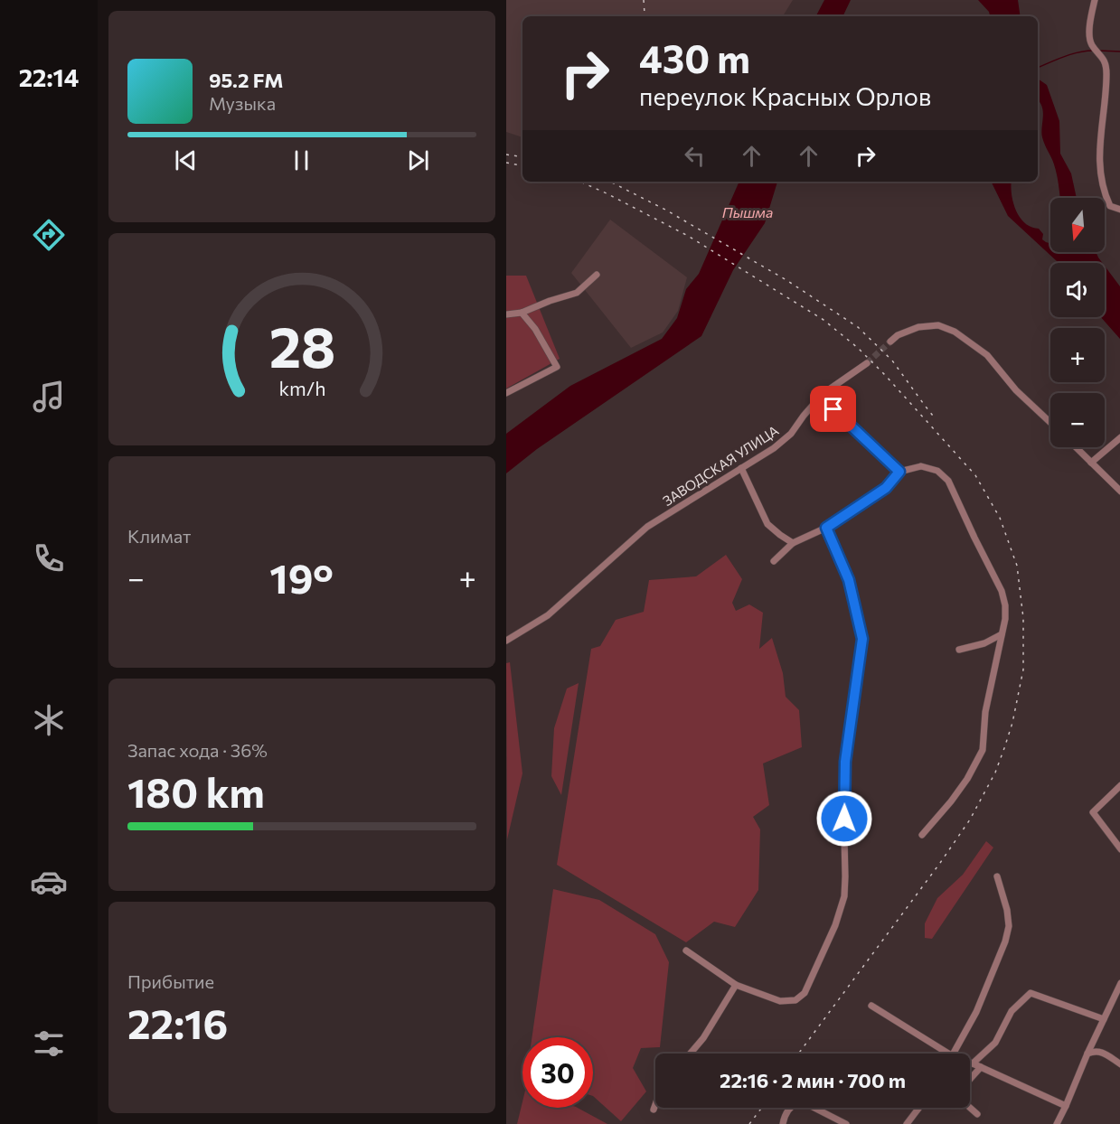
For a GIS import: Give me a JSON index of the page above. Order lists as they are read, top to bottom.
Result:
{
  "streets": {
    "street": ["ЗАВОДСКАЯ УЛИЦА"]
  },
  "water": ["Пышма"],
  "north": "bottom",
  "page": {
    "tabs": "22:14",
    "turn": ["430 m", "переулок Красных Орлов"],
    "song": ["95.2 FM", "Музыка"],
    "map_buttons": ["+", "−"],
    "tile": [
      "Климат",
      ["Запас хода · 36%", "180 km"],
      ["Прибытие", "22:16"]
    ],
    "heat": ["−", "19°", "+"],
    "limit": "30",
    "trip": "22:16 · 2 мин · 700 m",
    "gauge": ["28", "km/h"]
  }
}
